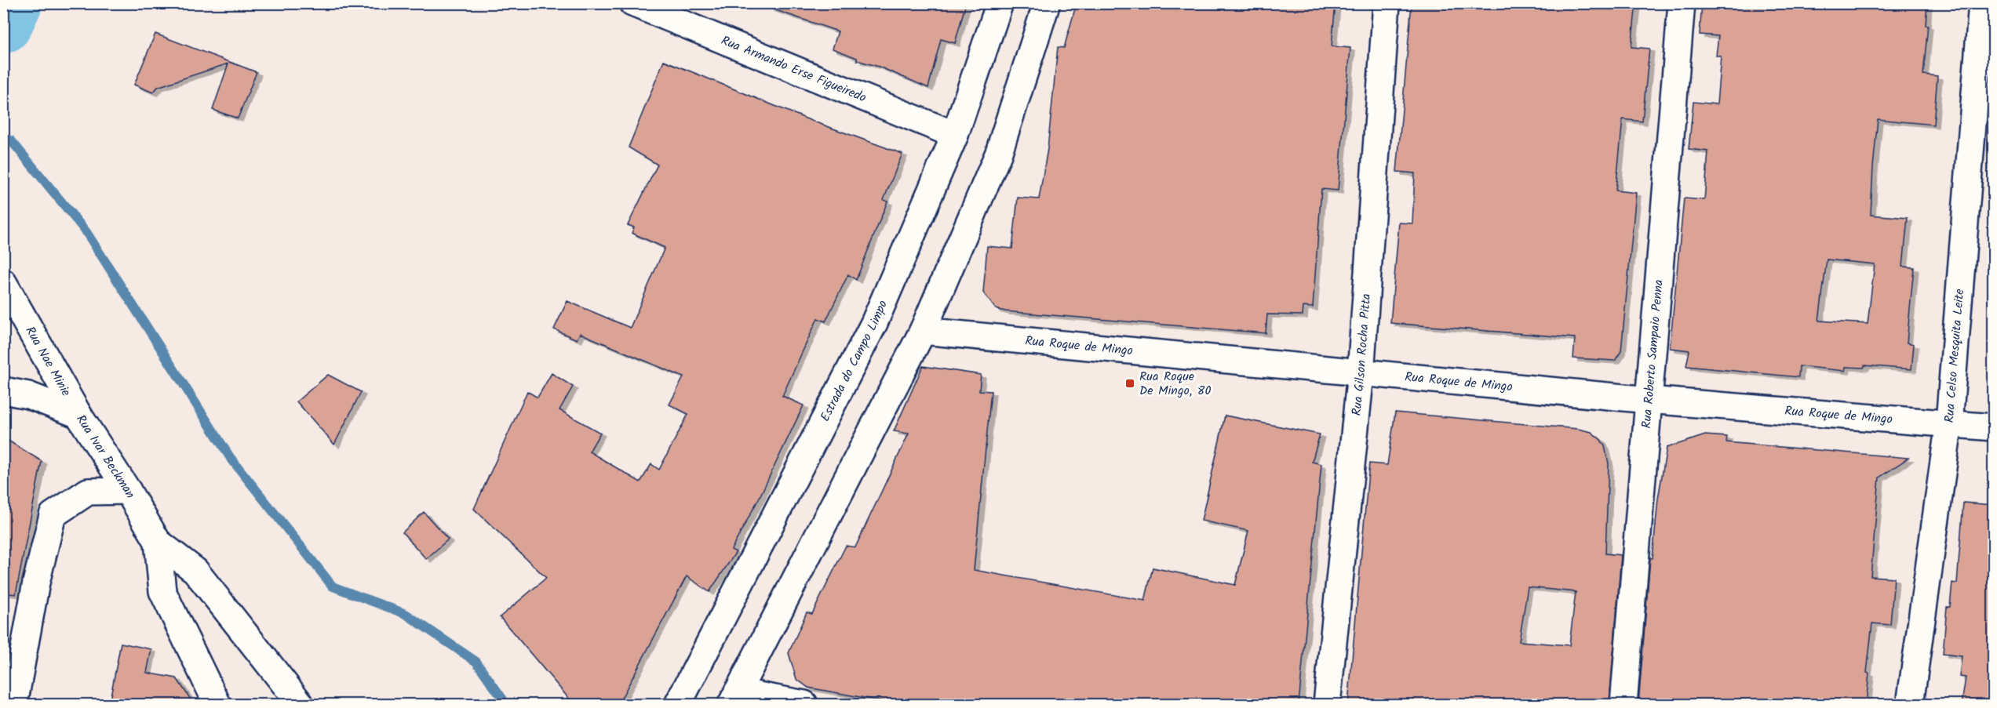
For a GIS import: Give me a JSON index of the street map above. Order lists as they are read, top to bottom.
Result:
{
  "streets": {
    "street": [
      "Rua Armando Erse Figueiredo",
      "Rua Roque de Mingo",
      "Rua Roberto Sampaio Penna",
      "Rua Gilson Rocha Pitta",
      "Rua Celso Mesquita Leite",
      "Rua Nae Minie",
      "Estrada do Campo Limpo",
      "Rua Ivar Beckman"
    ]
  },
  "crossings": [
    ["Rua Armando Erse Figueiredo", "Estrada do Campo Limpo"],
    ["Rua Roque de Mingo", "Rua Roberto Sampaio Penna"],
    ["Rua Roque de Mingo", "Rua Gilson Rocha Pitta"],
    ["Rua Roque de Mingo", "Rua Celso Mesquita Leite"],
    ["Rua Nae Minie", "Rua Ivar Beckman"]
  ],
  "places": {
    "transit": ["Rua Roque De Mingo, 80"]
  }
}
